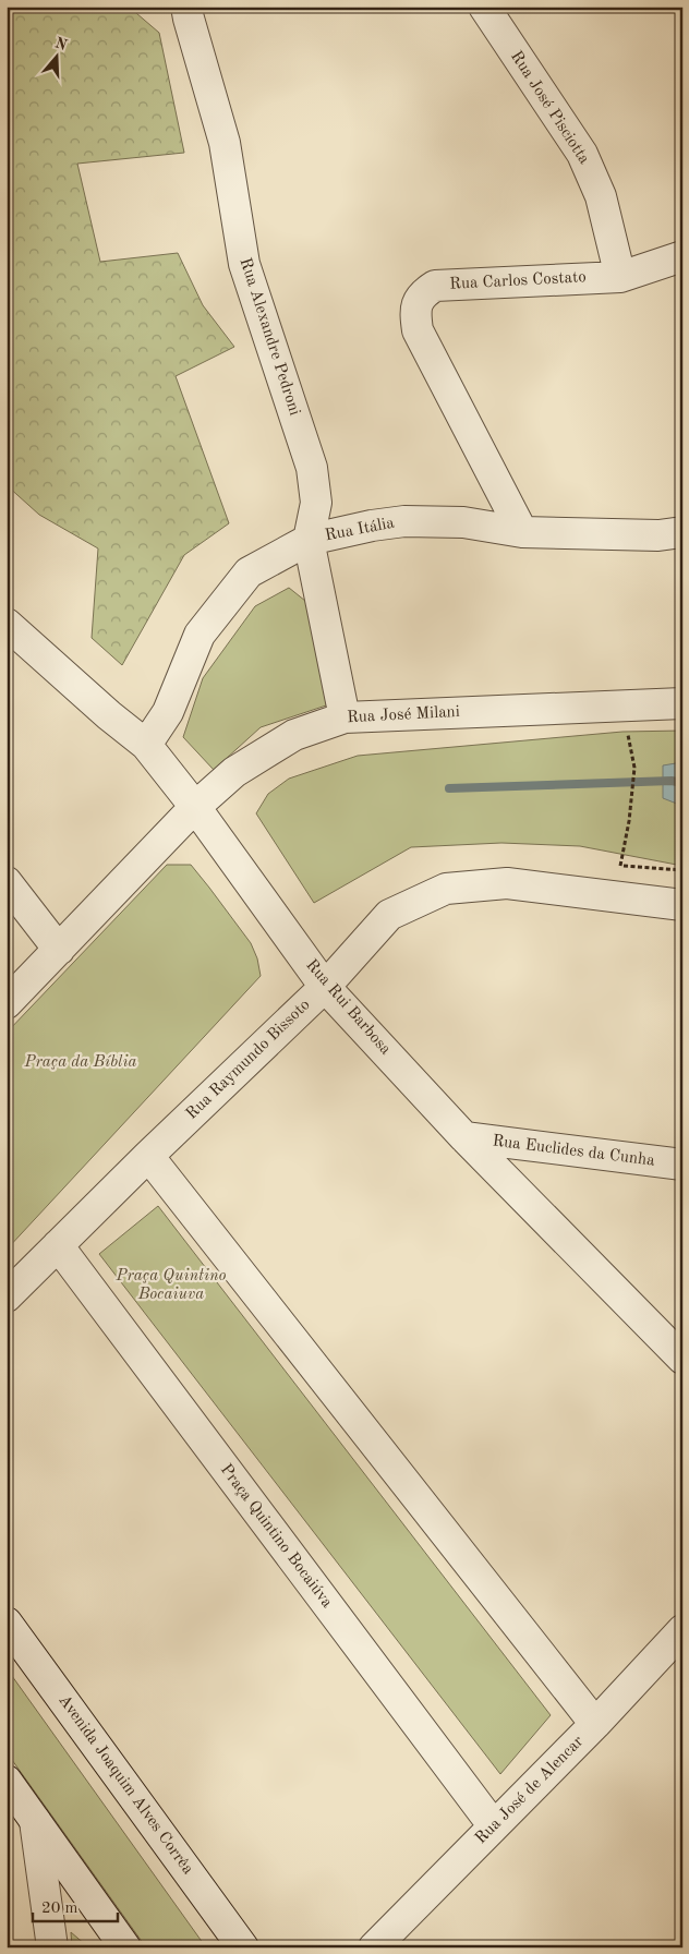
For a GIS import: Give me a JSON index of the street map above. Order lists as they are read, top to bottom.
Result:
{
  "streets": {
    "street": [
      "Rua José Pisciotta",
      "Rua Carlos Costato",
      "Rua Alexandre Pedroni",
      "Rua Itália",
      "Rua José Milani",
      "Rua Rui Barbosa",
      "Rua Raymundo Bissoto",
      "Rua Euclides da Cunha",
      "Praça Quintino Bocaiúva",
      "Avenida Joaquim Alves Corrêa",
      "Rua José de Alencar"
    ]
  },
  "crossings": [
    ["Rua José Pisciotta", "Rua Carlos Costato"],
    ["Rua Carlos Costato", "Rua Itália"],
    ["Rua Alexandre Pedroni", "Rua Itália"],
    ["Rua Itália", "Rua Rui Barbosa"],
    ["Rua José Milani", "Rua Rui Barbosa"],
    ["Rua Rui Barbosa", "Rua Raymundo Bissoto"],
    ["Rua Rui Barbosa", "Rua Euclides da Cunha"],
    ["Rua Raymundo Bissoto", "Praça Quintino Bocaiúva"],
    ["Praça Quintino Bocaiúva", "Rua José de Alencar"]
  ],
  "parks": ["Praça da Bíblia", "Praça Quintino Bocaiuva"],
  "scale_bar": "20 m",
  "north": "top"
}
